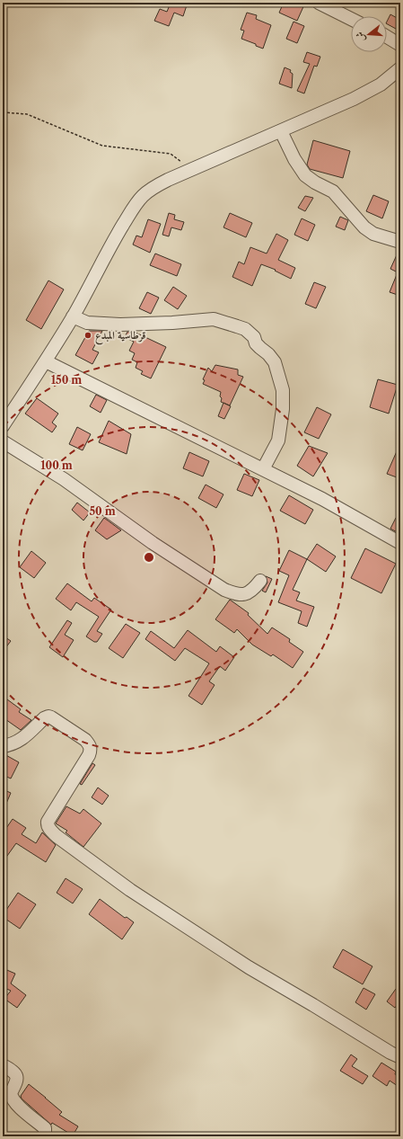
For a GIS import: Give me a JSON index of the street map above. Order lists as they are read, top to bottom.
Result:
{
  "places": ["قرطاسية المبدع"],
  "north": "left",
  "rings": ["150 m", "100 m", "50 m"]
}
